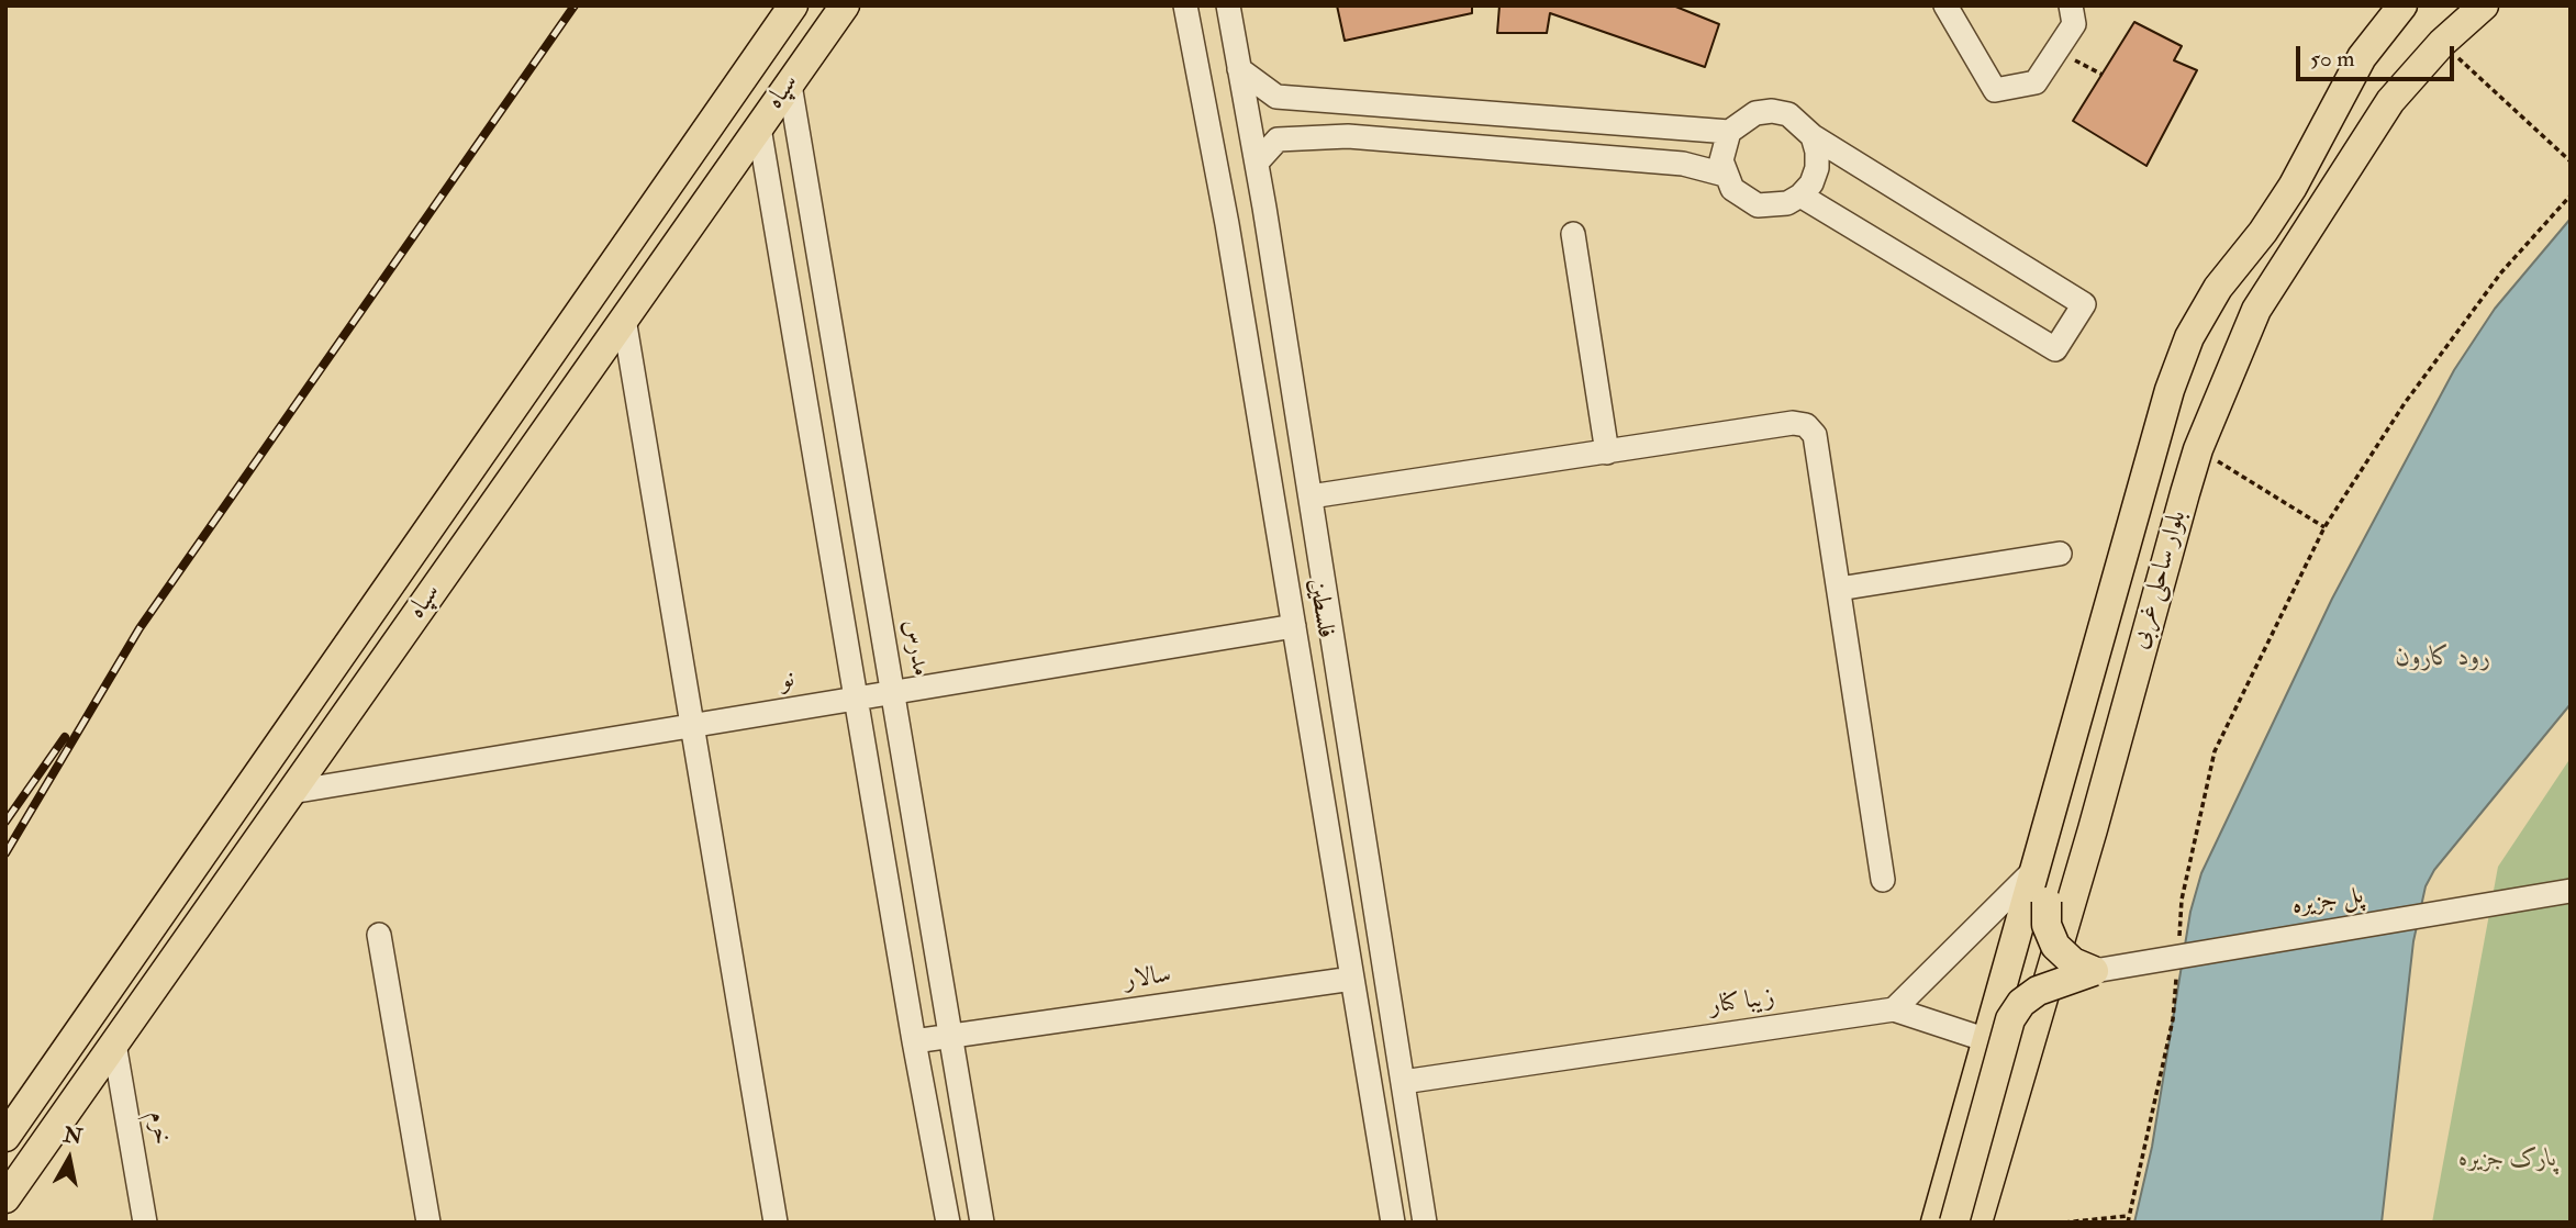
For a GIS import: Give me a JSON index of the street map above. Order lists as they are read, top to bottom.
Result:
{
  "streets": {
    "main road": ["سپاه", "بلوار ساحلی غربی"],
    "street": [
      "فلسطین",
      "مدرس",
      "نو",
      "پل جزیره",
      "سالار",
      "زیبا کنار",
      "خرم"
    ]
  },
  "crossings": [
    ["سپاه", "مدرس"],
    ["سپاه", "نو"],
    ["سپاه", "خرم"],
    ["فلسطین", "نو"],
    ["فلسطین", "سالار"],
    ["فلسطین", "زیبا کنار"],
    ["مدرس", "نو"],
    ["مدرس", "سالار"]
  ],
  "water": ["رود کارون"],
  "parks": ["پارک جزیره"],
  "scale_bar": "50 m",
  "north": "top"
}
